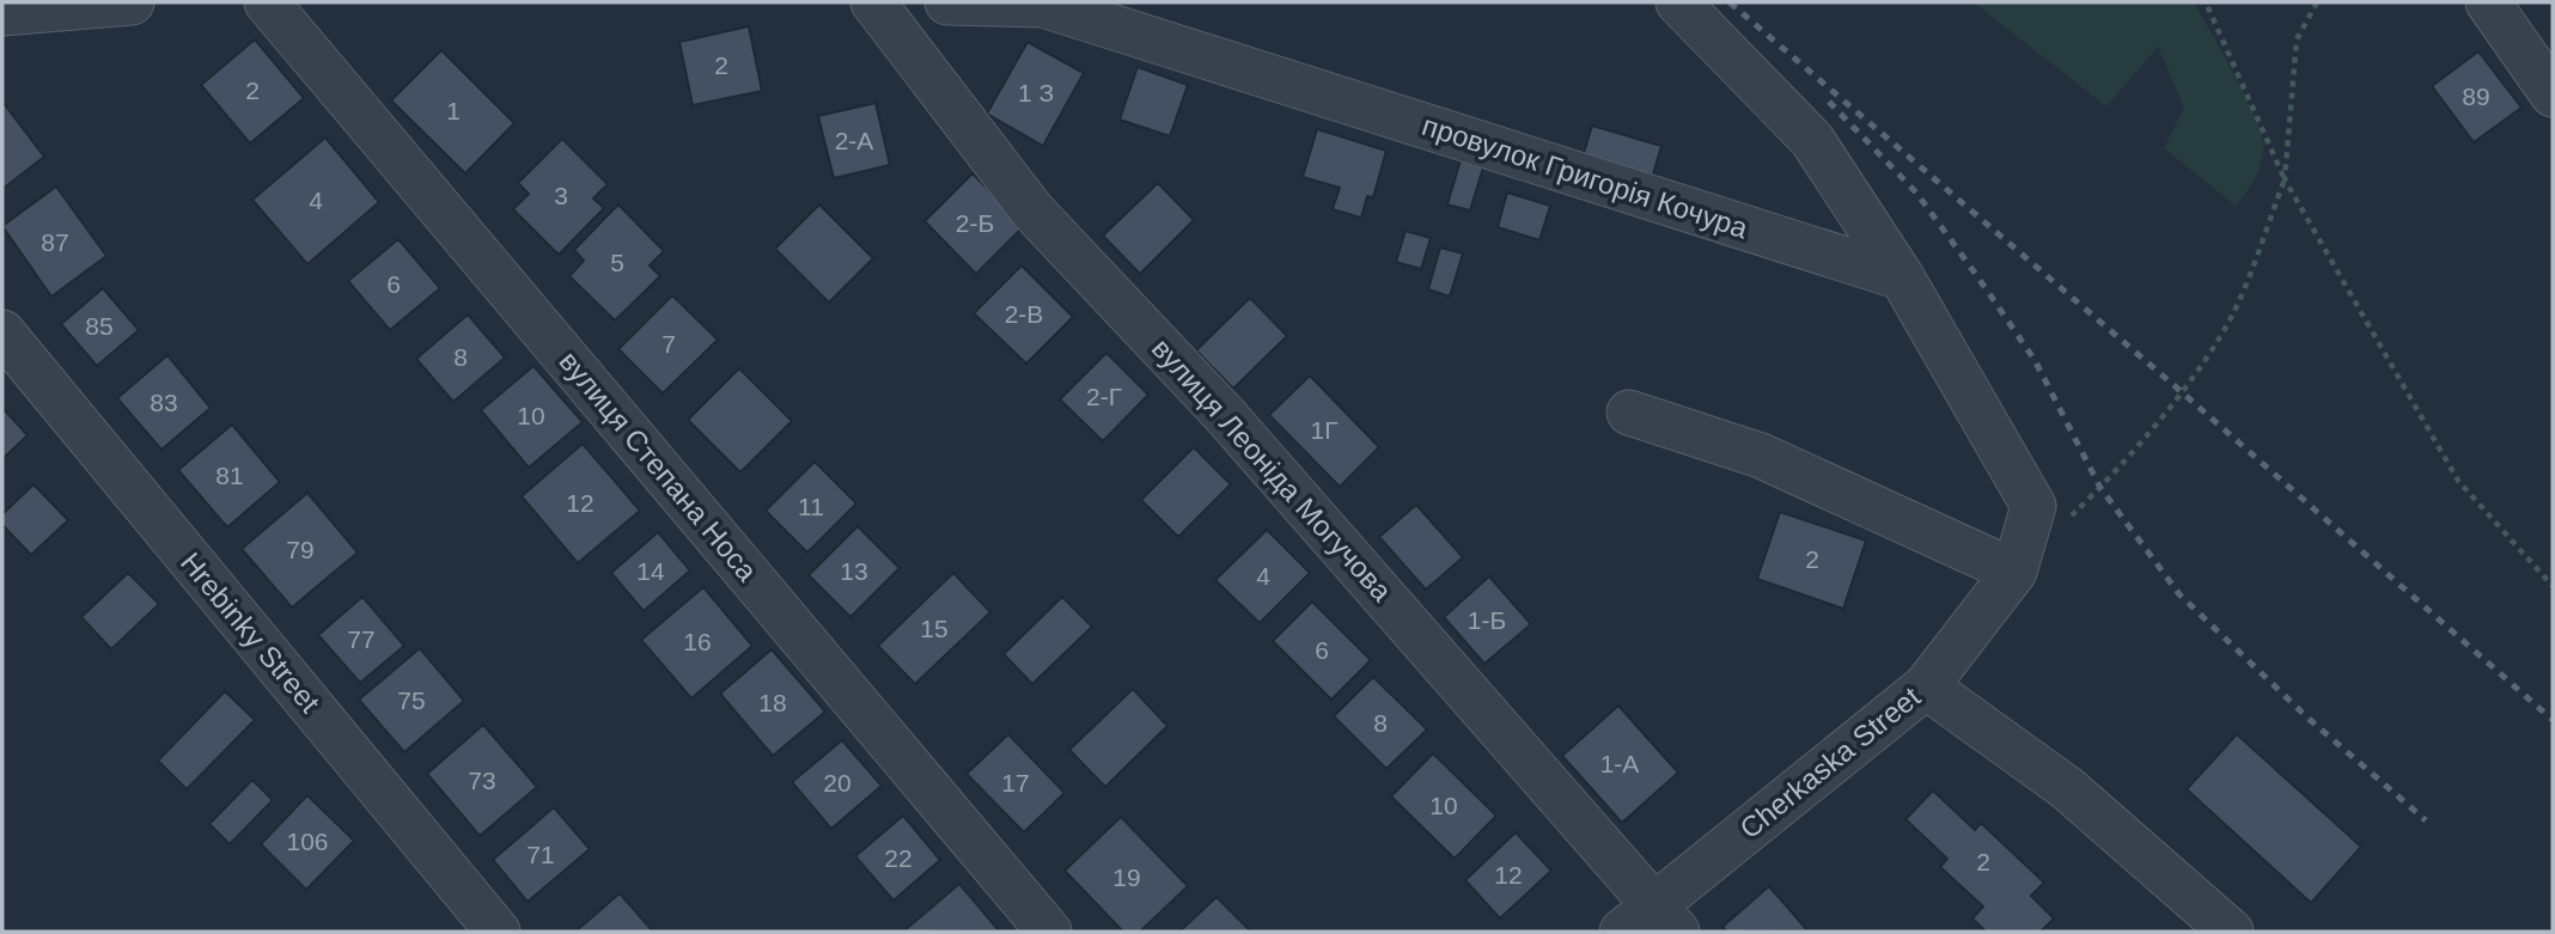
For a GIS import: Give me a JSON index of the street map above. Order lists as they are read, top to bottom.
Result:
{
  "streets": {
    "street": [
      "провулок Григорія Кочура",
      "вулиця Степана Носа",
      "вулиця Леоніда Могучова",
      "Hrebinky Street",
      "Cherkaska Street"
    ]
  },
  "crossings": [
    ["вулиця Леоніда Могучова", "Cherkaska Street"]
  ],
  "house_numbers": [
    "2",
    "2",
    "1 З",
    "89",
    "1",
    "2-А",
    "3",
    "4",
    "2-Б",
    "87",
    "5",
    "6",
    "2-В",
    "85",
    "7",
    "8",
    "2-Г",
    "83",
    "10",
    "1Г",
    "81",
    "12",
    "11",
    "79",
    "2",
    "14",
    "13",
    "4",
    "1-Б",
    "15",
    "77",
    "16",
    "6",
    "75",
    "18",
    "8",
    "1-А",
    "73",
    "20",
    "17",
    "10",
    "106",
    "71",
    "22",
    "2",
    "12",
    "19"
  ]
}
